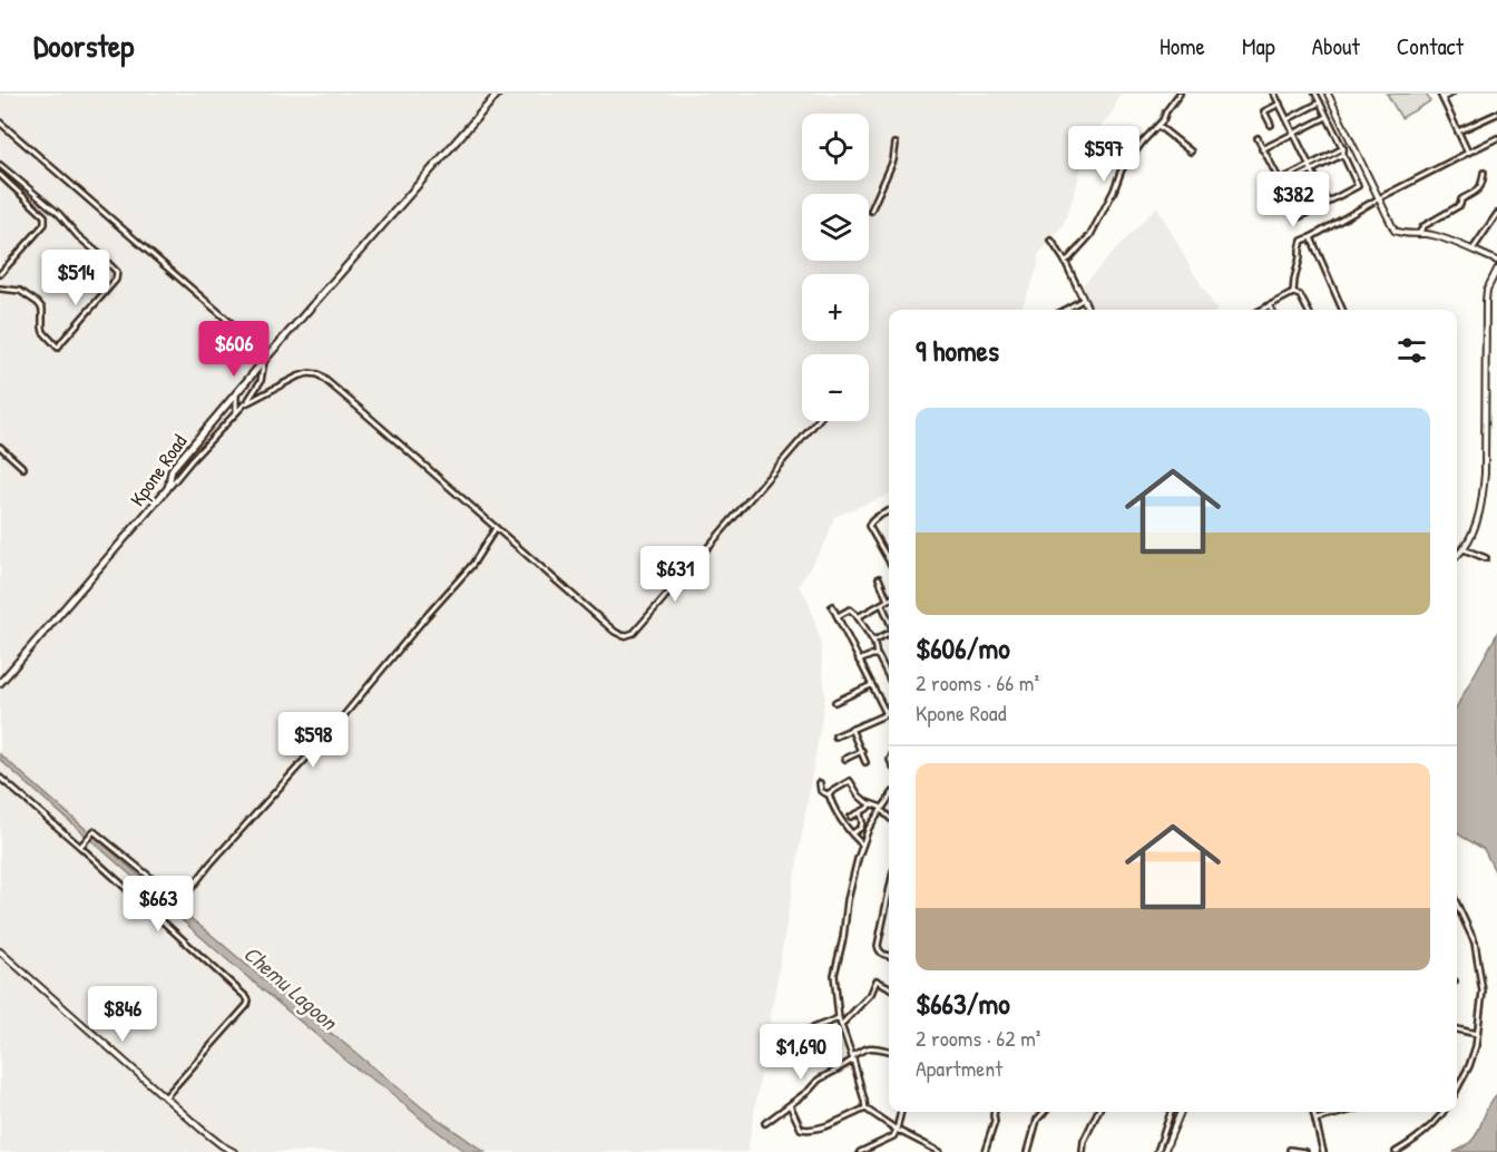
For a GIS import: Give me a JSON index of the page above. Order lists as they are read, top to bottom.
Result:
{
  "streets": {
    "main road": ["Kpone Road"]
  },
  "water": ["Chemu Lagoon"],
  "page": {
    "header": "Doorstep",
    "nav": [
      "Home",
      "Map",
      "About",
      "Contact"
    ],
    "map_buttons": ["+", "−"],
    "price": [
      "$597",
      "$382",
      "$514",
      "$606",
      "$631",
      "$598",
      "$663",
      "$846",
      "$1,690"
    ],
    "heading": "9 homes",
    "list": [
      {
        "name": "$606/mo",
        "note": "2 rooms · 66 m² · Kpone Road"
      },
      {
        "name": "$663/mo",
        "note": "2 rooms · 62 m² · Apartment"
      }
    ]
  }
}
